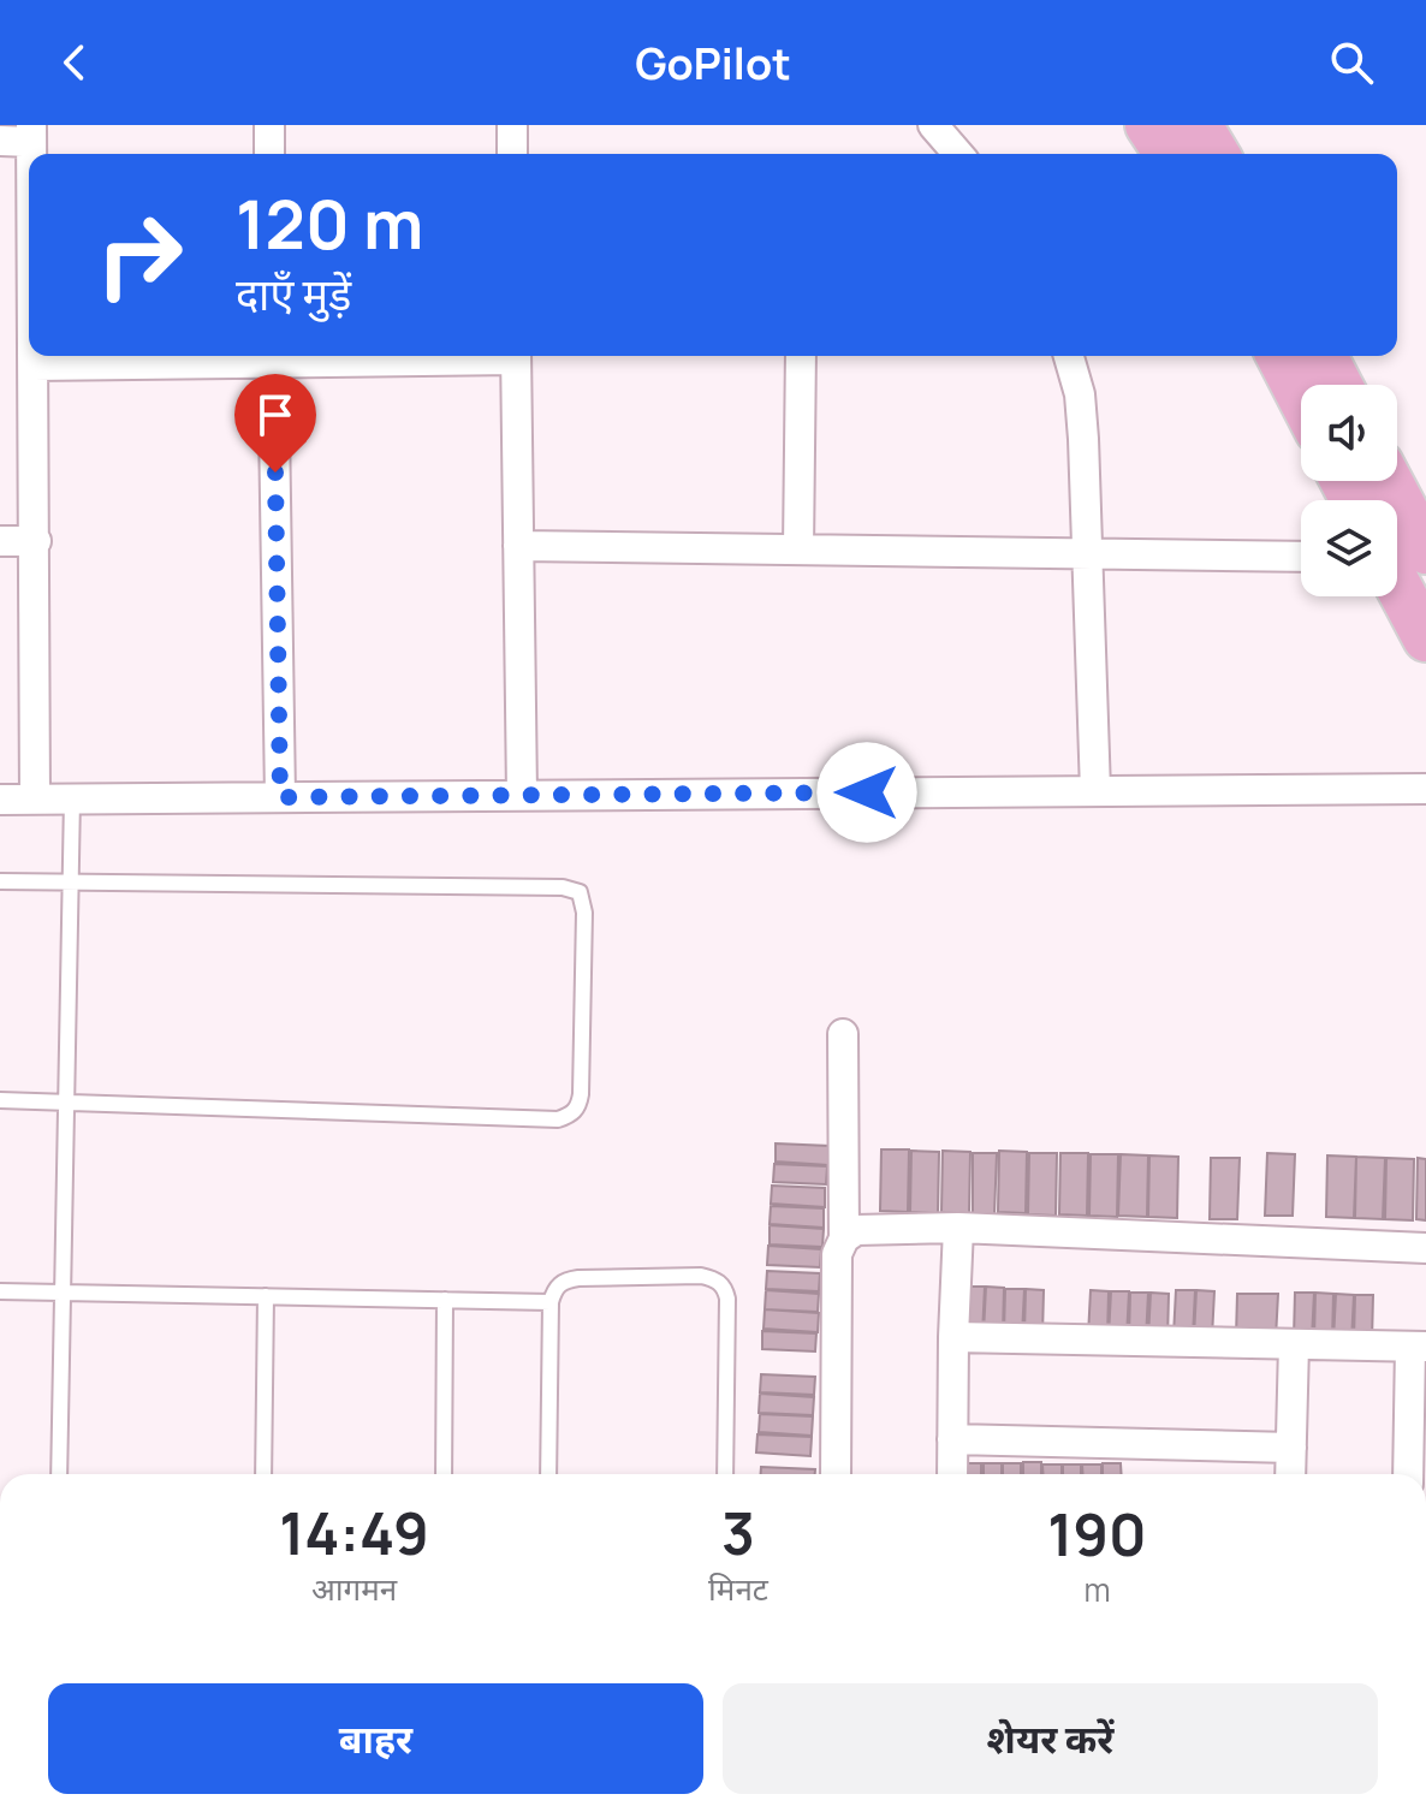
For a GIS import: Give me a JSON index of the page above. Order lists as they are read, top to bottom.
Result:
{
  "page": {
    "header": "GoPilot",
    "turn": ["120 m", "दाएँ मुड़ें"],
    "eta": [
      "14:49",
      "आगमन",
      "3",
      "मिनट",
      "190",
      "m"
    ],
    "buttons": ["बाहर", "शेयर करें"]
  }
}
